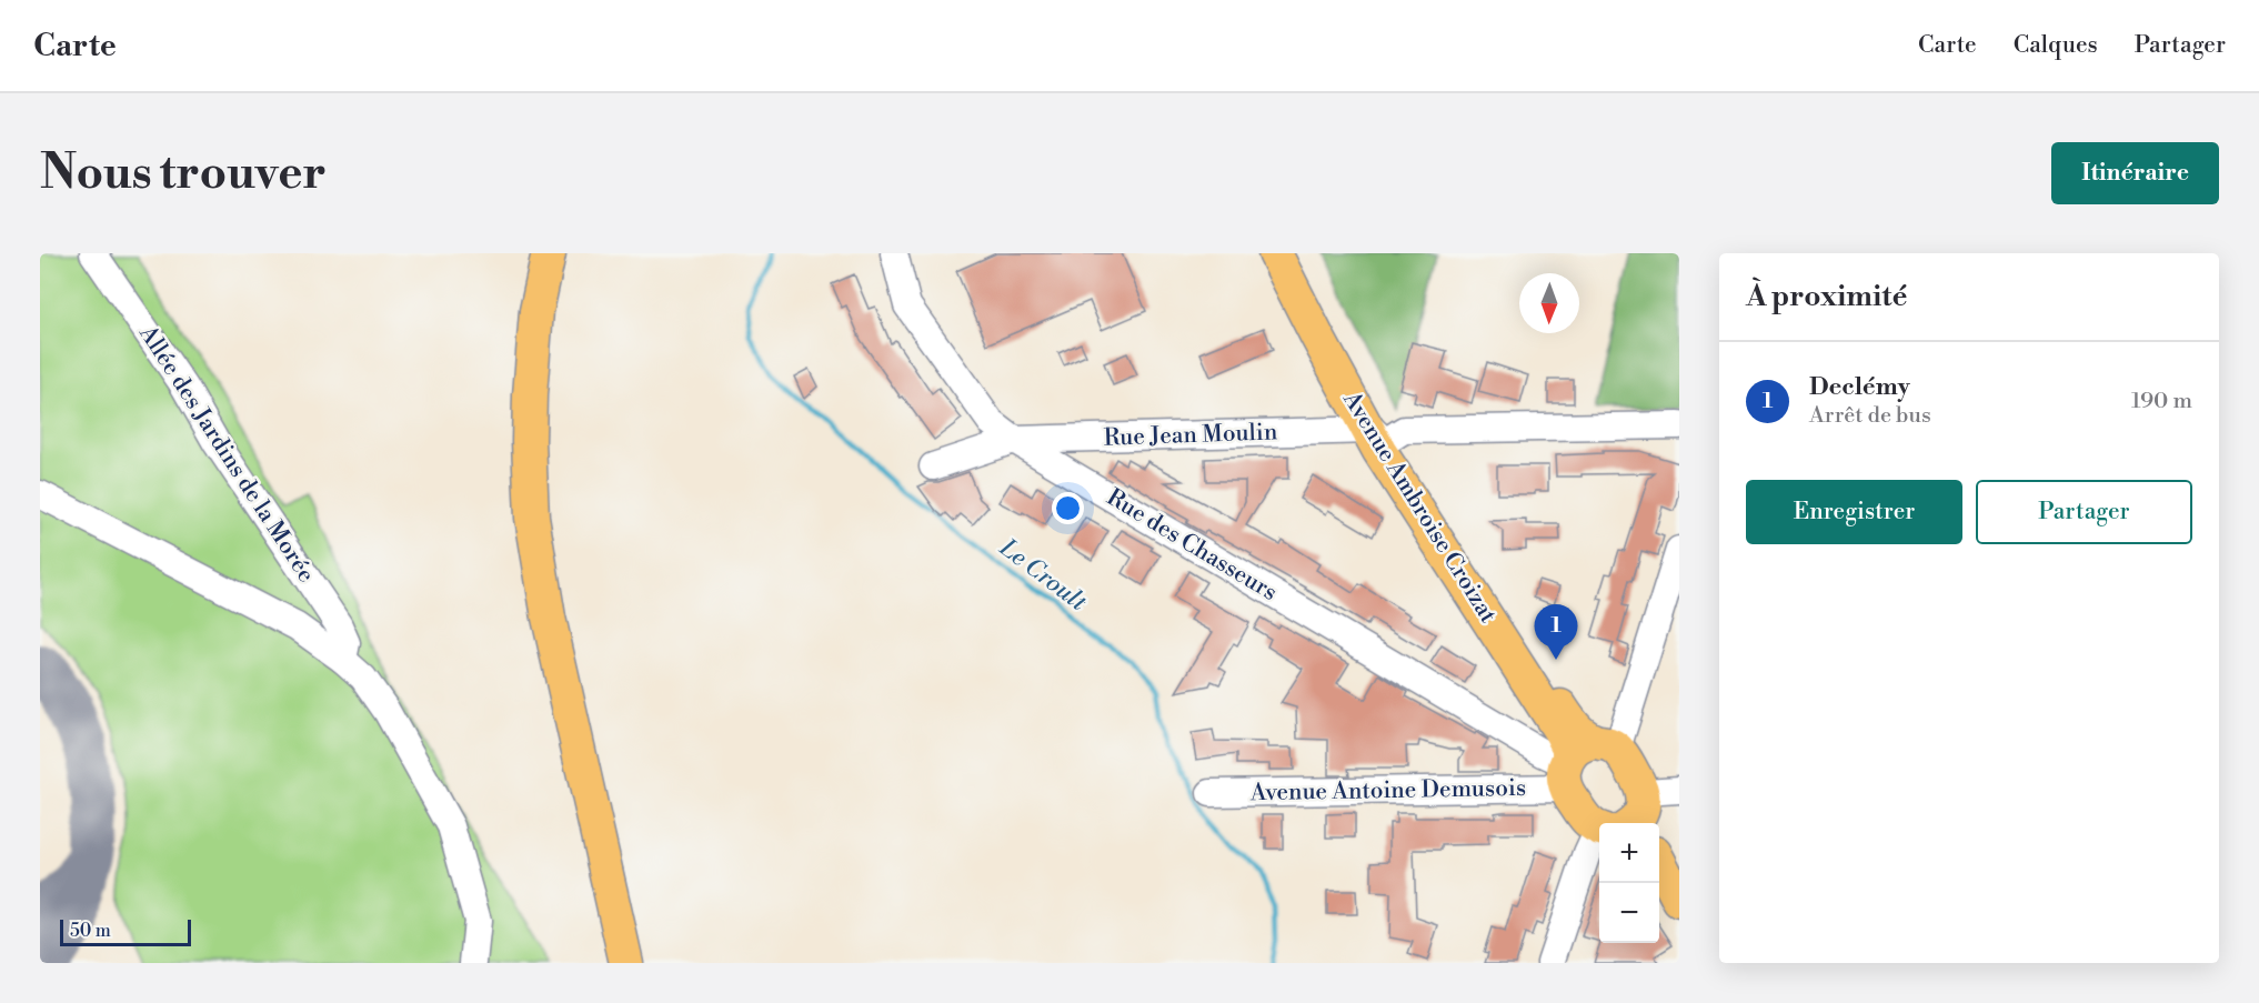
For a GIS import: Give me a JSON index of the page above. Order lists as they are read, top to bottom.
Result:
{
  "streets": {
    "main road": ["Avenue Ambroise Croizat"],
    "street": [
      "Rue Jean Moulin",
      "Allée des Jardins de la Morée",
      "Rue des Chasseurs",
      "Avenue Antoine Demusois"
    ]
  },
  "crossings": [
    ["Rue Jean Moulin", "Avenue Ambroise Croizat"],
    ["Rue Jean Moulin", "Rue des Chasseurs"],
    ["Avenue Ambroise Croizat", "Rue des Chasseurs"],
    ["Avenue Ambroise Croizat", "Avenue Antoine Demusois"],
    ["Rue des Chasseurs", "Avenue Antoine Demusois"]
  ],
  "water": ["Le Croult"],
  "scale_bar": "50 m",
  "north": "bottom",
  "page": {
    "header": "Carte",
    "nav": ["Carte", "Calques", "Partager"],
    "buttons": [
      "Itinéraire",
      ["Enregistrer", "Partager"]
    ],
    "title": "Nous trouver",
    "heading": "À proximité",
    "list": [
      {
        "mark": "1",
        "name": "Declémy",
        "note": "Arrêt de bus",
        "value": "190 m"
      }
    ],
    "pins": "1",
    "map_buttons": ["+", "−"],
    "scale": "50 m"
  }
}
